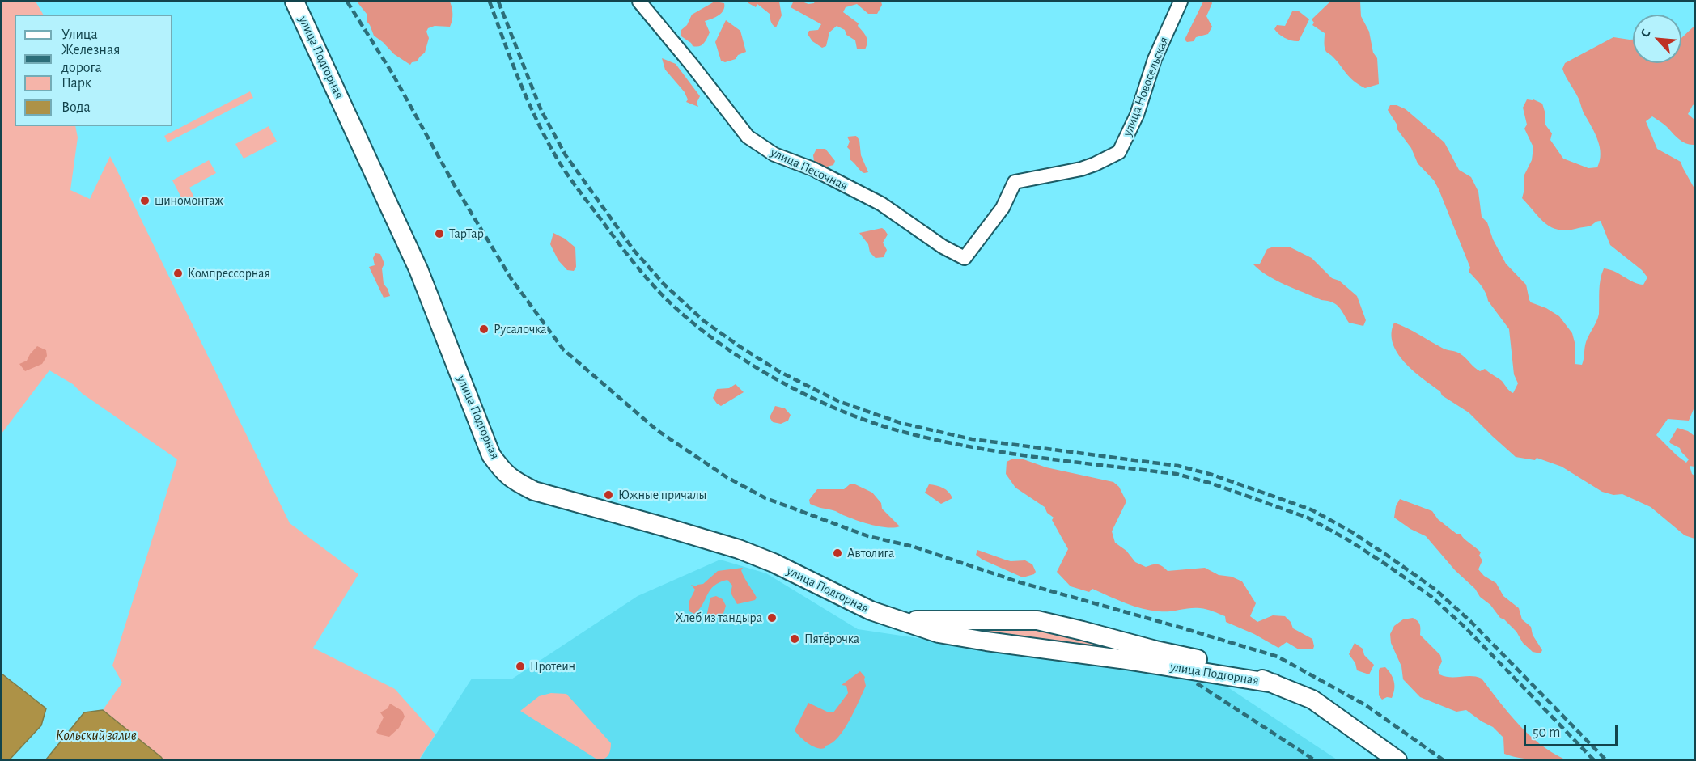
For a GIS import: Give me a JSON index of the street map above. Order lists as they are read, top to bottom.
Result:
{
  "streets": {
    "main road": ["улица Подгорная"],
    "street": ["улица Новосельская", "улица Песочная"]
  },
  "crossings": [
    ["улица Новосельская", "улица Песочная"]
  ],
  "water": ["Кольский залив"],
  "places": [
    "шиномонтаж",
    "ТарТар",
    "Компрессорная",
    "Русалочка",
    "Южные причалы",
    "Автолига",
    "Хлеб из тандыра",
    "Пятёрочка",
    "Протеин"
  ],
  "legend": [
    "Улица",
    "Железная дорога",
    "Парк",
    "Вода"
  ],
  "scale_bar": "50 m",
  "north": "top left"
}
